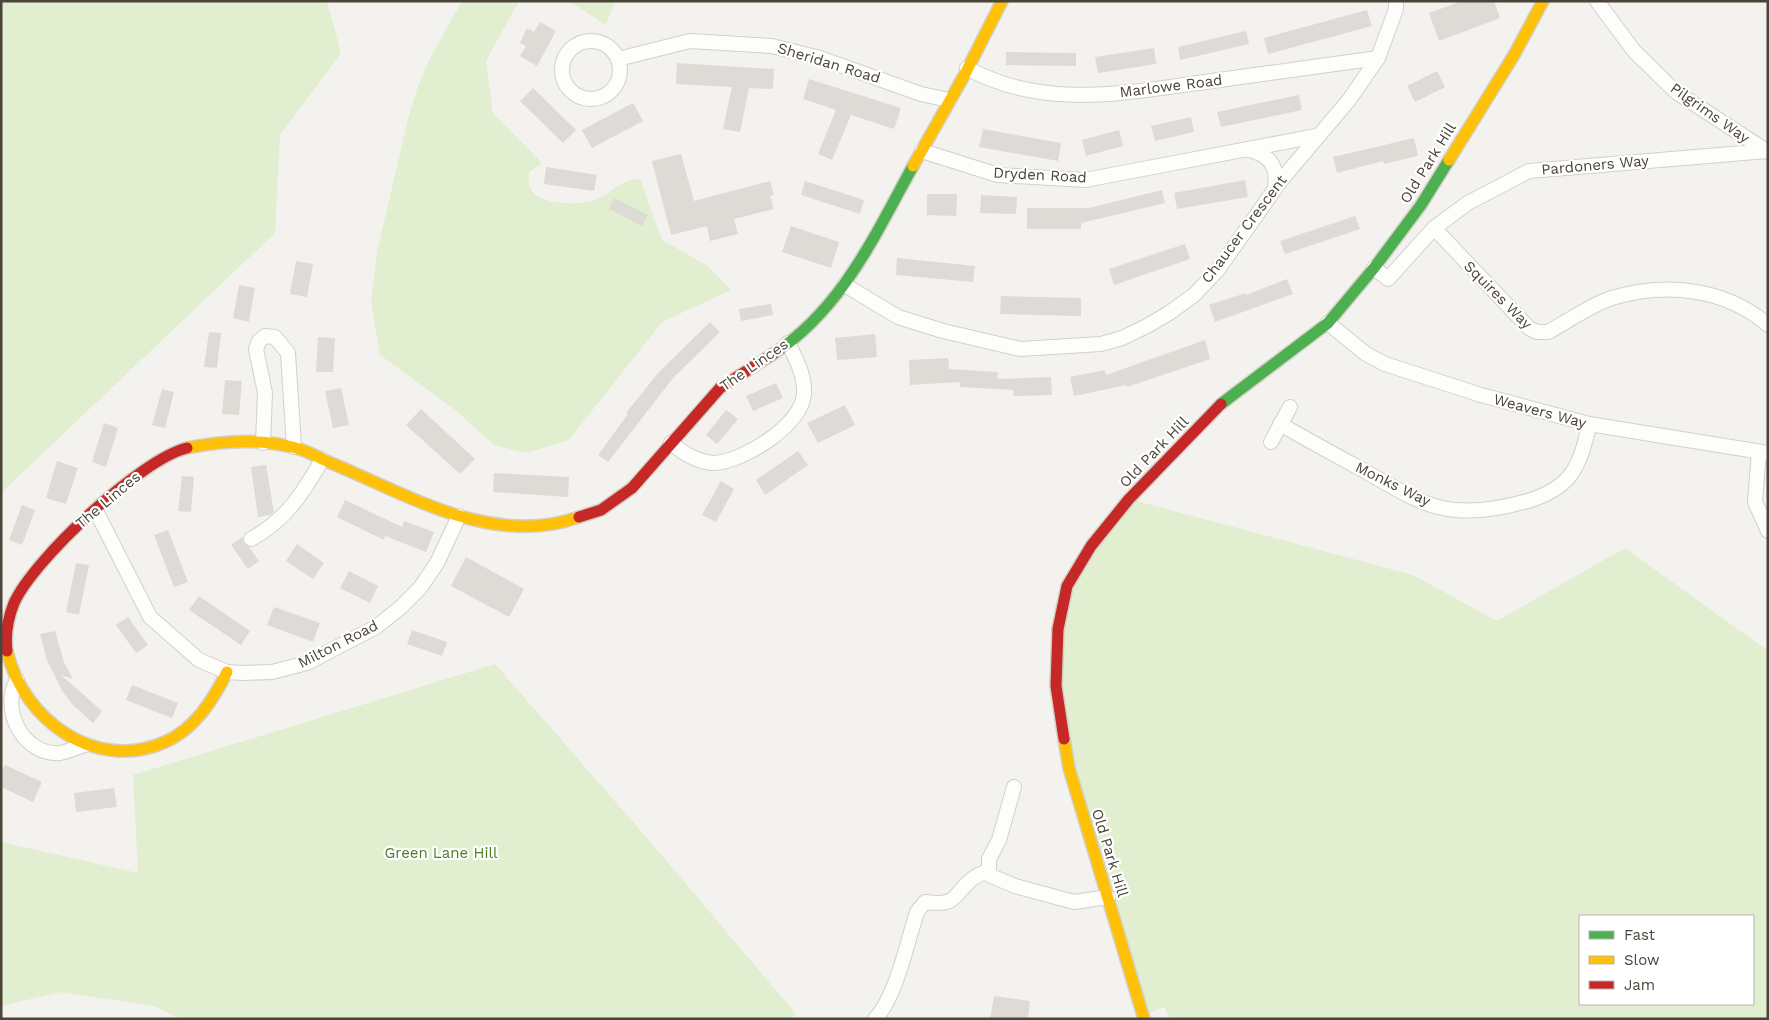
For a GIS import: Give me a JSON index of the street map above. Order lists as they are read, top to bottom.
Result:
{
  "streets": {
    "street": [
      "Sheridan Road",
      "Marlowe Road",
      "Pilgrims Way",
      "Old Park Hill",
      "Pardoners Way",
      "Dryden Road",
      "Chaucer Crescent",
      "Squires Way",
      "The Linces",
      "Weavers Way",
      "Monks Way",
      "Milton Road"
    ]
  },
  "crossings": [
    ["Sheridan Road", "The Linces"],
    ["Marlowe Road", "Chaucer Crescent"],
    ["Marlowe Road", "The Linces"],
    ["Pilgrims Way", "Pardoners Way"],
    ["Old Park Hill", "Pardoners Way"],
    ["Old Park Hill", "Weavers Way"],
    ["Pardoners Way", "Squires Way"],
    ["Dryden Road", "Chaucer Crescent"],
    ["Dryden Road", "The Linces"],
    ["Chaucer Crescent", "The Linces"],
    ["The Linces", "Milton Road"],
    ["Weavers Way", "Monks Way"]
  ],
  "parks": ["Green Lane Hill"],
  "legend": ["Fast", "Slow", "Jam"]
}
